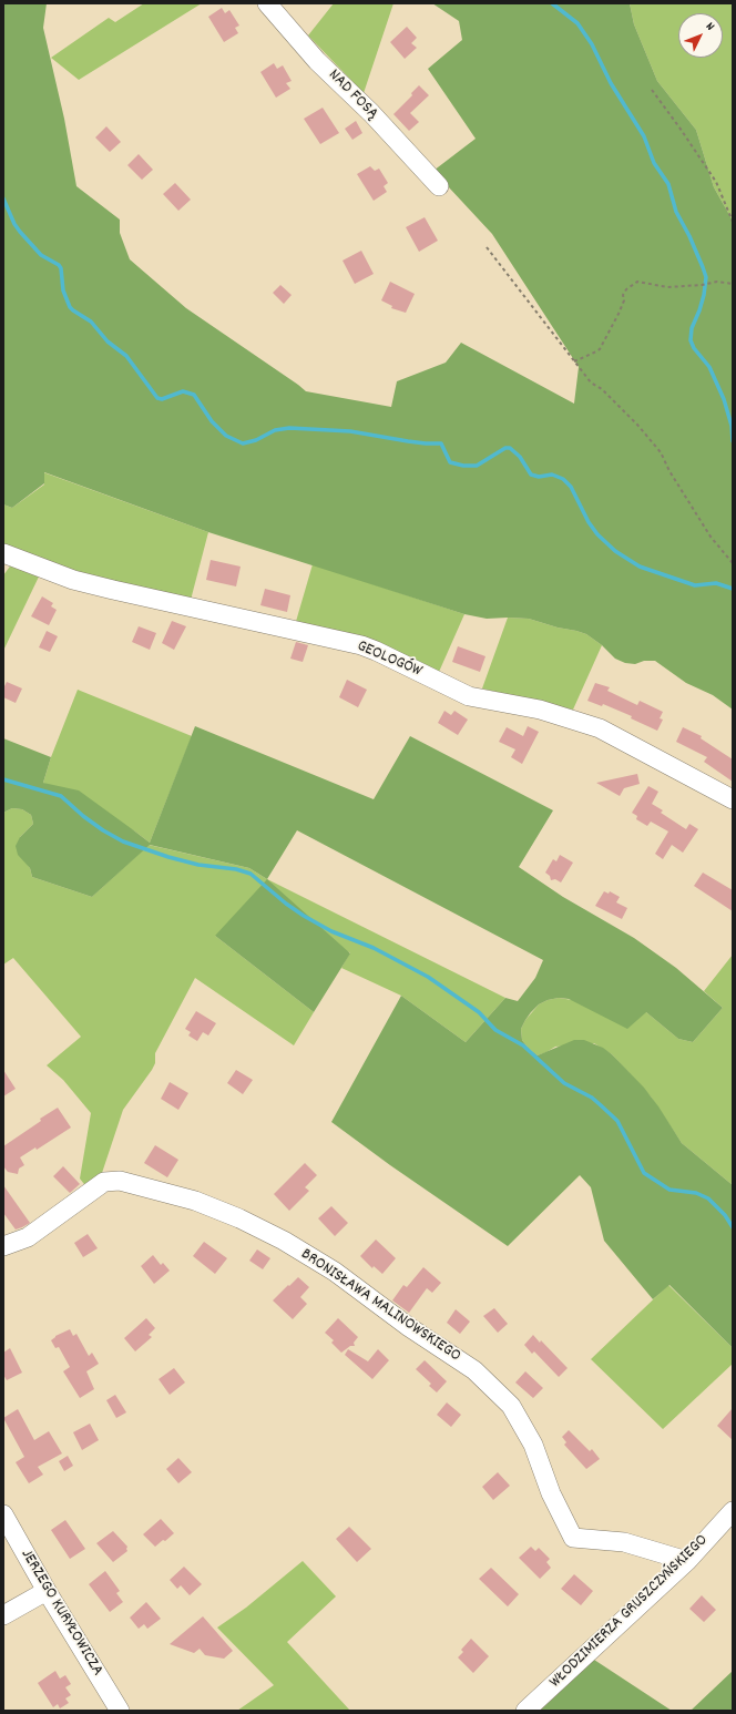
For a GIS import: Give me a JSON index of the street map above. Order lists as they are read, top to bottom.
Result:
{
  "streets": {
    "street": [
      "NAD FOSĄ",
      "GEOLOGÓW",
      "BRONISŁAWA MALINOWSKIEGO",
      "WŁODZIMIERZA GRUSZCZYŃSKIEGO",
      "JERZEGO KURYŁOWICZA"
    ]
  },
  "crossings": [
    ["BRONISŁAWA MALINOWSKIEGO", "WŁODZIMIERZA GRUSZCZYŃSKIEGO"]
  ],
  "north": "top right"
}
